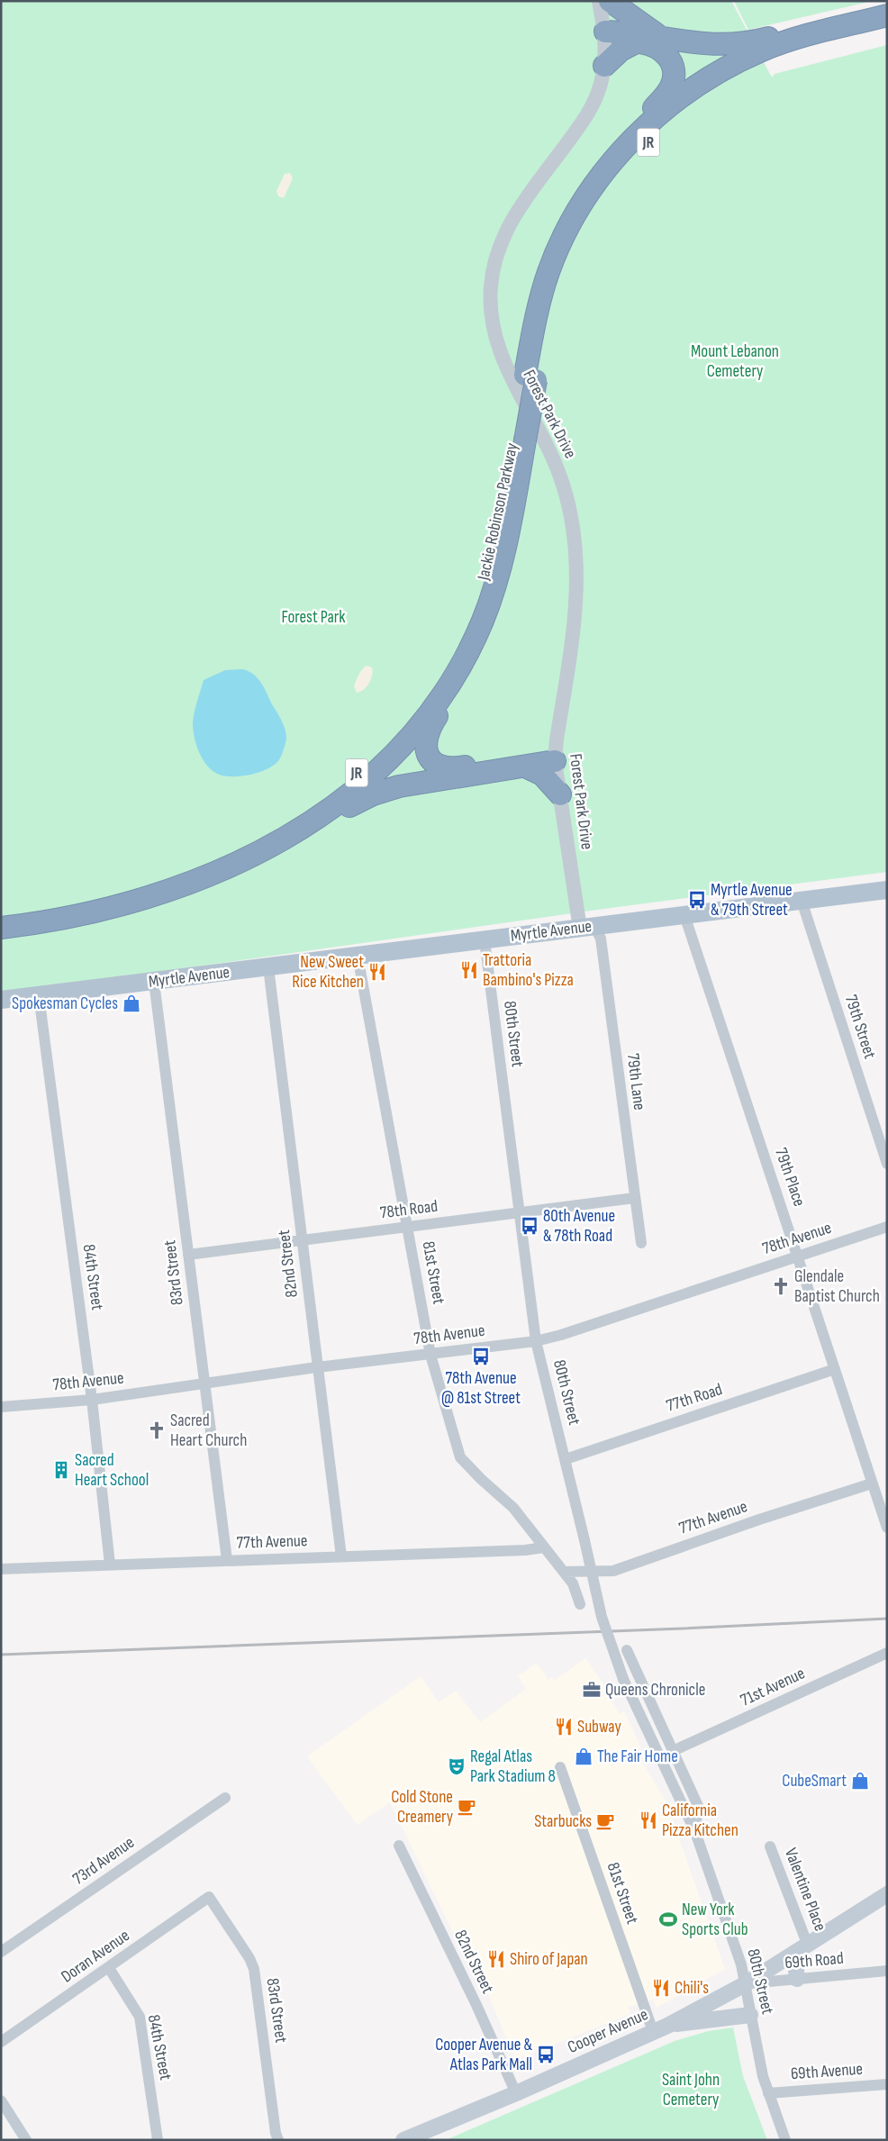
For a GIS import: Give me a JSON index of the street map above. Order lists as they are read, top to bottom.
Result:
{
  "streets": {
    "highway": ["JR", "Jackie Robinson Parkway"],
    "main road": ["Myrtle Avenue", "Cooper Avenue"],
    "street": [
      "Forest Park Drive",
      "79th Street",
      "80th Street",
      "79th Lane",
      "79th Place",
      "78th Road",
      "78th Avenue",
      "82nd Street",
      "83rd Street",
      "81st Street",
      "84th Street",
      "77th Road",
      "77th Avenue",
      "71st Avenue",
      "73rd Avenue",
      "Valentine Place",
      "Doran Avenue",
      "69th Road",
      "69th Avenue"
    ]
  },
  "crossings": [
    ["Forest Park Drive", "Myrtle Avenue"],
    ["Forest Park Drive", "79th Lane"],
    ["Myrtle Avenue", "79th Street"],
    ["Myrtle Avenue", "80th Street"],
    ["Myrtle Avenue", "79th Lane"],
    ["Myrtle Avenue", "79th Place"],
    ["Myrtle Avenue", "82nd Street"],
    ["Myrtle Avenue", "83rd Street"],
    ["Myrtle Avenue", "81st Street"],
    ["Myrtle Avenue", "84th Street"],
    ["80th Street", "78th Road"],
    ["80th Street", "78th Avenue"],
    ["80th Street", "77th Road"],
    ["80th Street", "71st Avenue"],
    ["80th Street", "69th Road"],
    ["80th Street", "Cooper Avenue"],
    ["80th Street", "69th Avenue"],
    ["79th Lane", "78th Road"],
    ["79th Place", "78th Avenue"],
    ["79th Place", "77th Road"],
    ["79th Place", "77th Avenue"],
    ["78th Road", "82nd Street"],
    ["78th Road", "83rd Street"],
    ["78th Road", "81st Street"],
    ["78th Avenue", "82nd Street"],
    ["78th Avenue", "83rd Street"],
    ["78th Avenue", "81st Street"],
    ["78th Avenue", "84th Street"],
    ["82nd Street", "77th Avenue"],
    ["82nd Street", "Cooper Avenue"],
    ["83rd Street", "77th Avenue"],
    ["83rd Street", "Doran Avenue"],
    ["81st Street", "77th Avenue"],
    ["81st Street", "Cooper Avenue"],
    ["84th Street", "77th Avenue"],
    ["84th Street", "Doran Avenue"],
    ["Valentine Place", "Cooper Avenue"],
    ["69th Road", "Cooper Avenue"]
  ],
  "parks": ["Mount Lebanon Cemetery", "Forest Park", "Saint John Cemetery"],
  "places": {
    "bus stop": [
      "Myrtle Avenue & 79th Street",
      "80th Avenue & 78th Road",
      "78th Avenue @ 81st Street",
      "Cooper Avenue & Atlas Park Mall"
    ],
    "restaurant": [
      "Trattoria Bambino's Pizza",
      "New Sweet Rice Kitchen",
      "Subway",
      "California Pizza Kitchen",
      "Shiro of Japan",
      "Chili's"
    ],
    "shop": ["Spokesman Cycles", "The Fair Home", "CubeSmart"],
    "church": ["Glendale Baptist Church", "Sacred Heart Church"],
    "building": ["Sacred Heart School"],
    "office": ["Queens Chronicle"],
    "theatre": ["Regal Atlas Park Stadium 8"],
    "cafe": ["Cold Stone Creamery", "Starbucks"],
    "sports": ["New York Sports Club"]
  }
}
